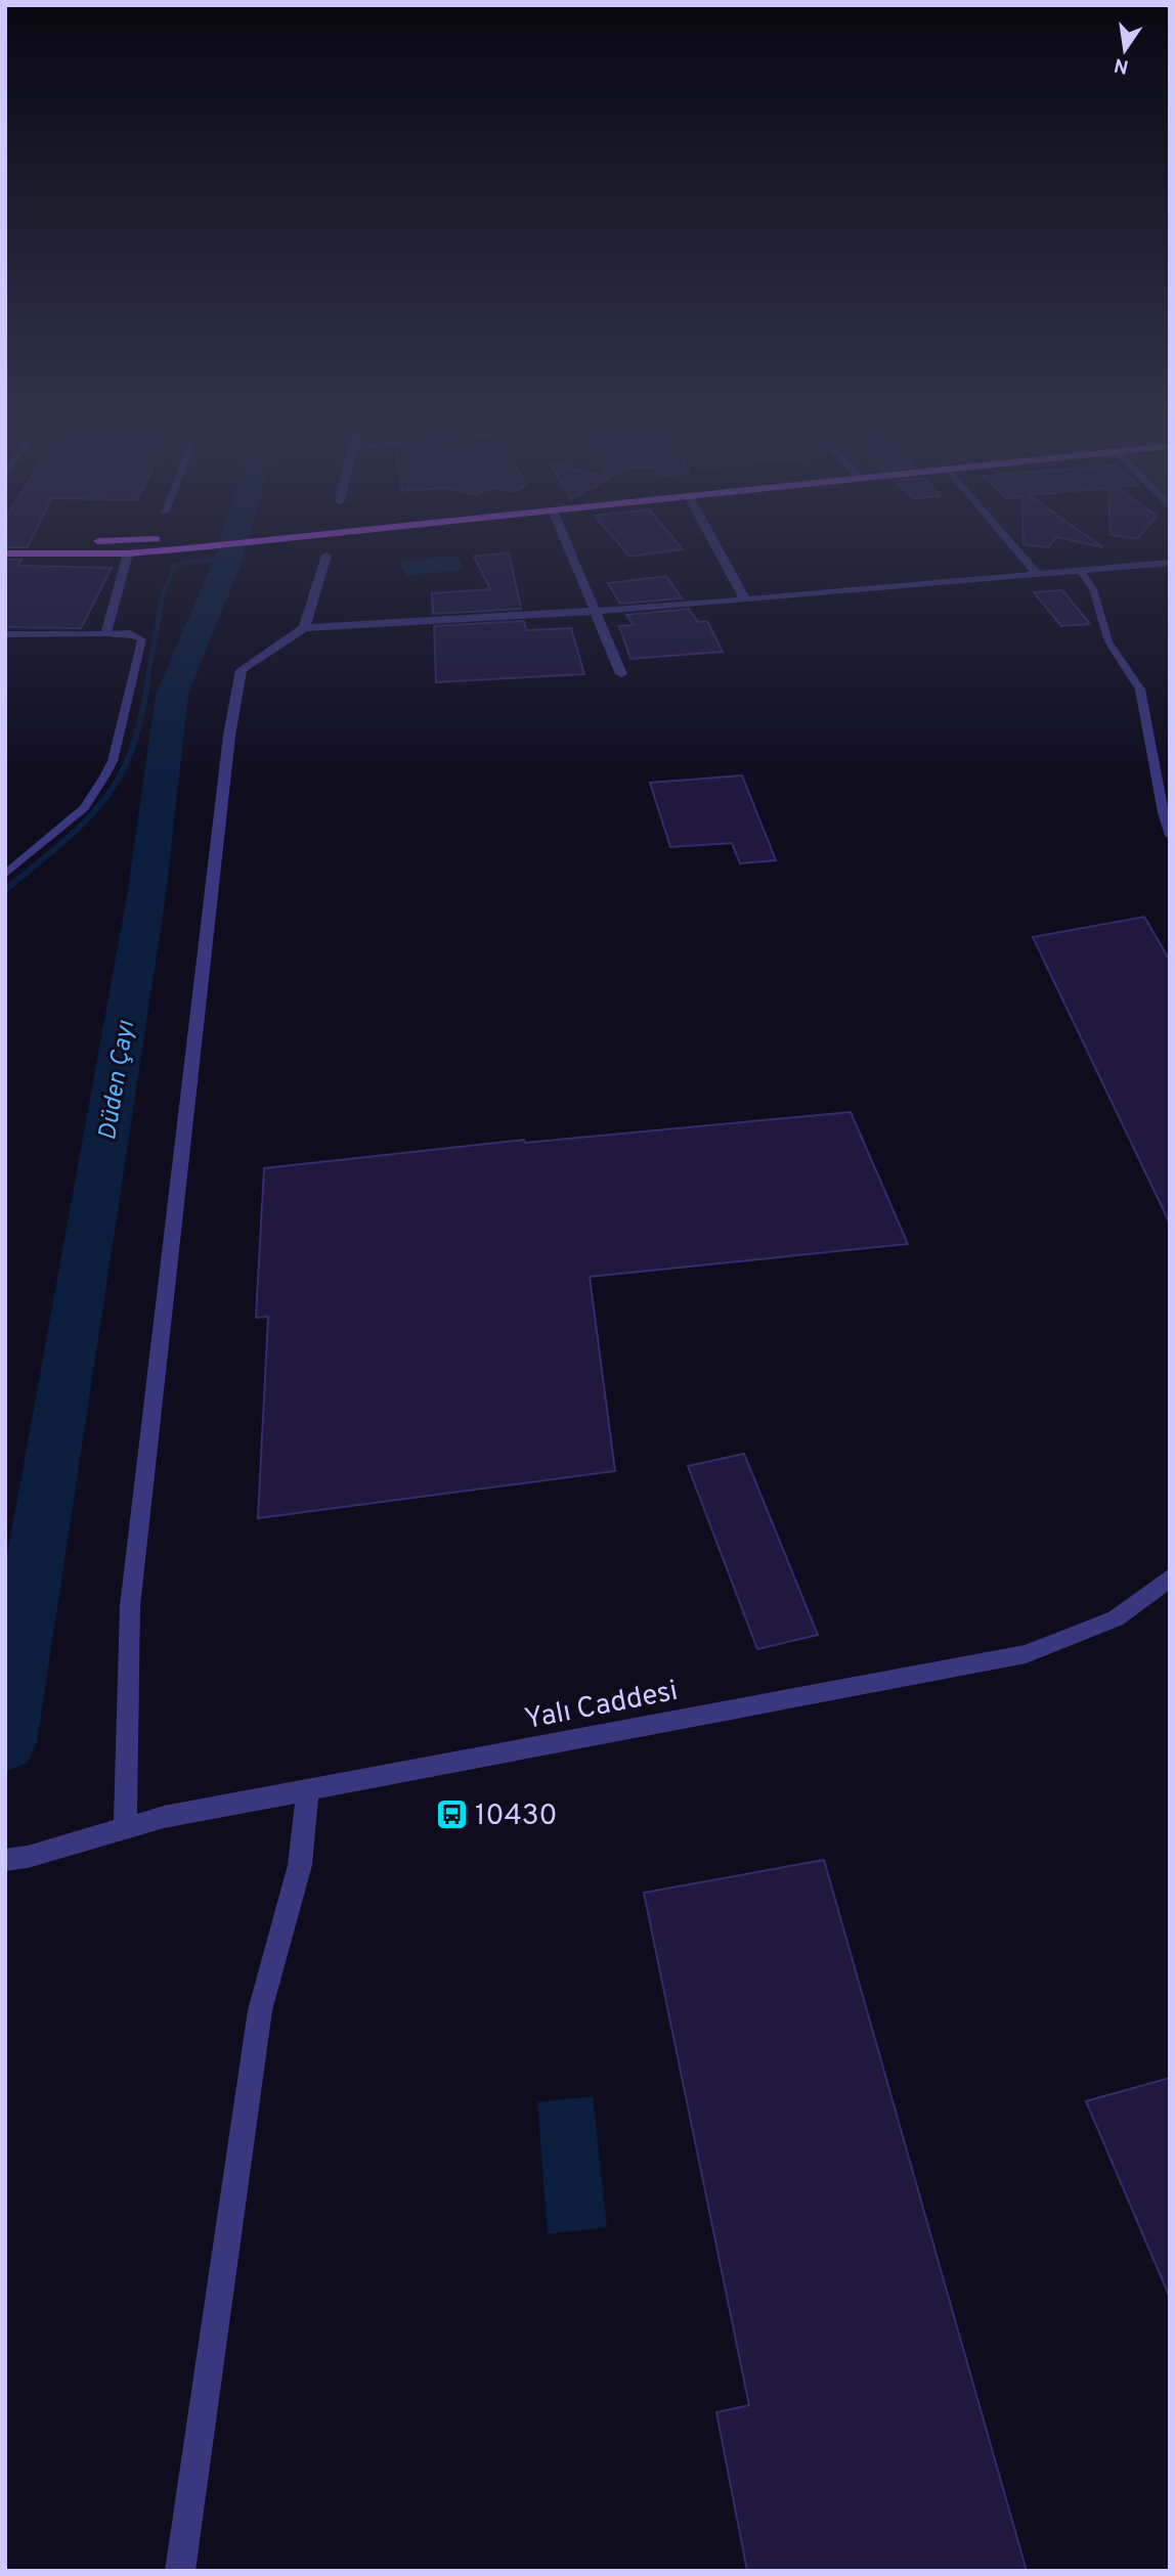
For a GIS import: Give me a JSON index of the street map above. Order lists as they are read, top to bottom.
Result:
{
  "streets": {
    "street": ["Yalı Caddesi"]
  },
  "water": ["Düden Çayı"],
  "places": {
    "bus stop": ["10430"]
  },
  "north": "bottom"
}
